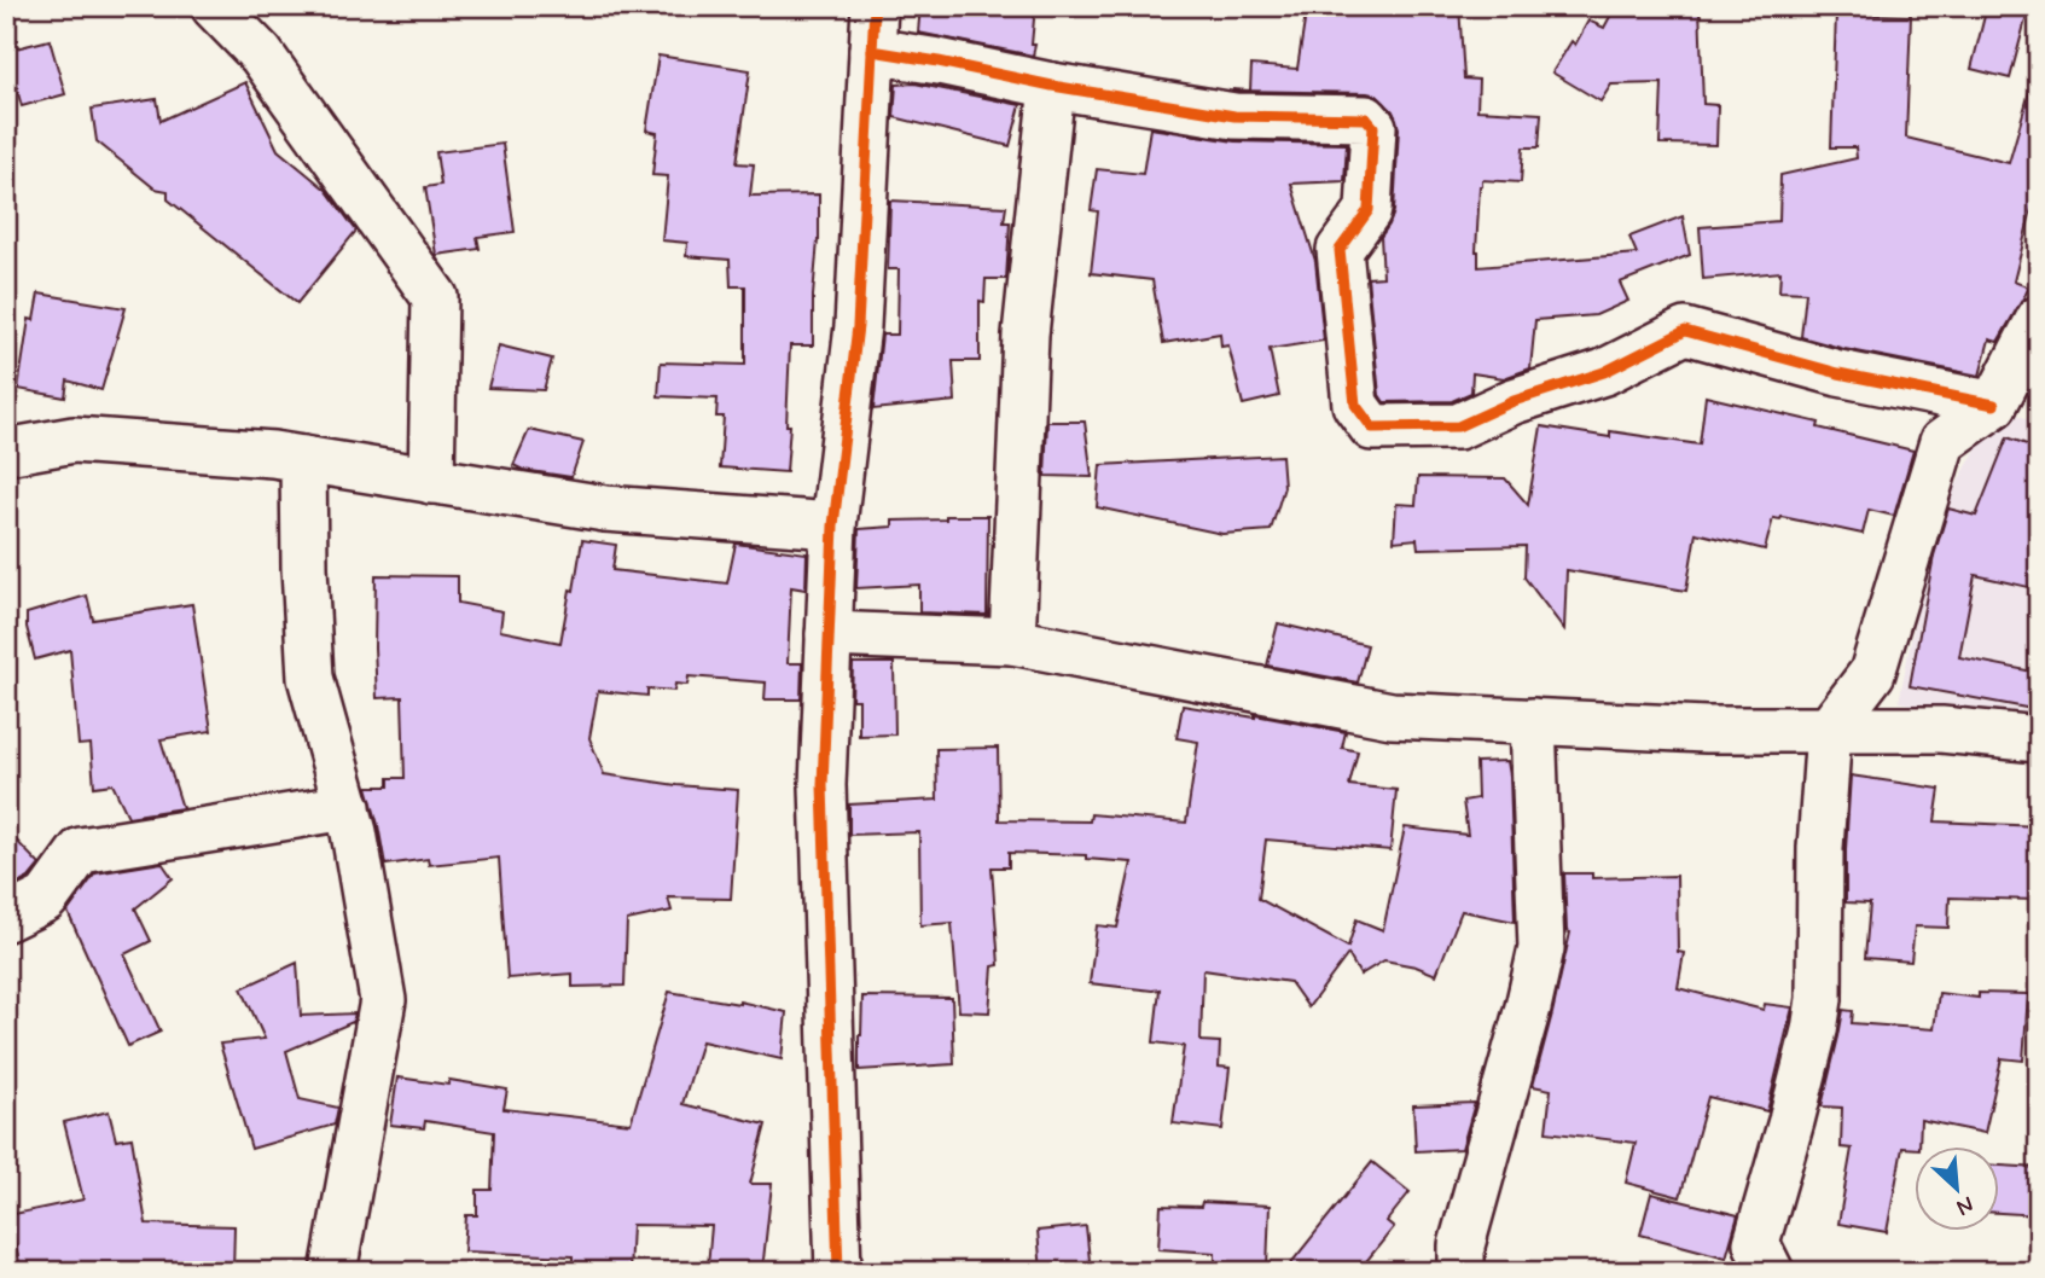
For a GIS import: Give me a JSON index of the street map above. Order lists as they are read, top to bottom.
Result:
{
  "north": "bottom right"
}
